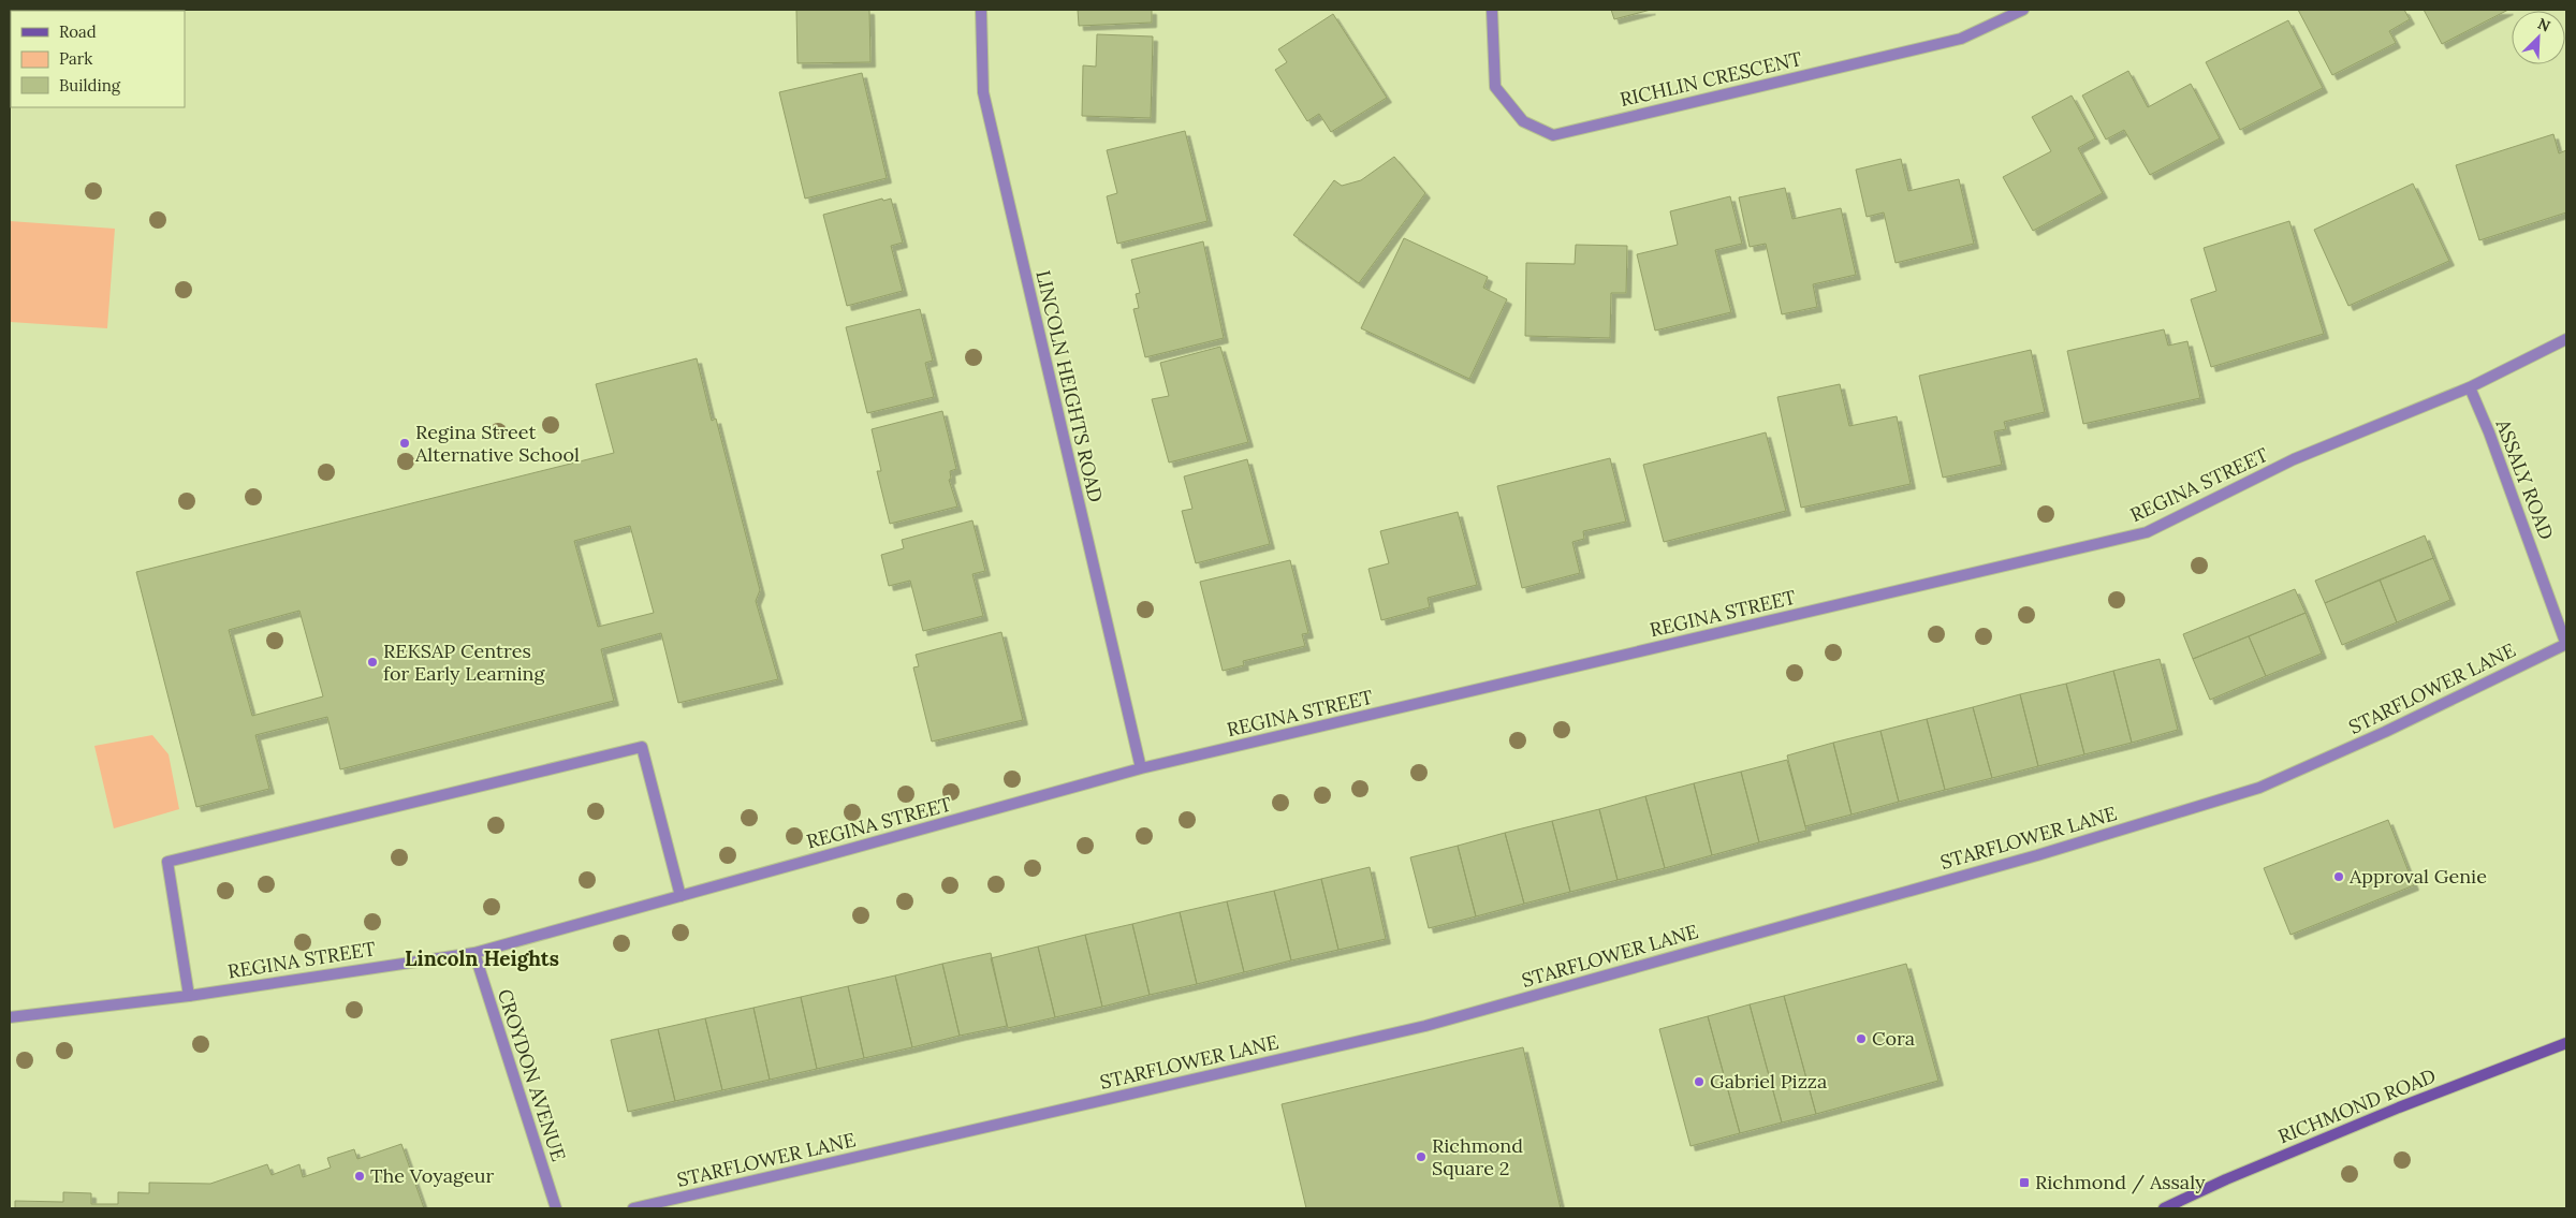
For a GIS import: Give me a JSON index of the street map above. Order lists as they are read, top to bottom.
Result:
{
  "streets": {
    "main road": ["RICHMOND ROAD"],
    "street": [
      "RICHLIN CRESCENT",
      "LINCOLN HEIGHTS ROAD",
      "ASSALY ROAD",
      "REGINA STREET",
      "STARFLOWER LANE",
      "CROYDON AVENUE"
    ]
  },
  "crossings": [
    ["LINCOLN HEIGHTS ROAD", "REGINA STREET"],
    ["ASSALY ROAD", "REGINA STREET"],
    ["ASSALY ROAD", "STARFLOWER LANE"],
    ["REGINA STREET", "CROYDON AVENUE"]
  ],
  "districts": ["Lincoln Heights"],
  "places": {
    "other": [
      "Regina Street Alternative School",
      "REKSAP Centres for Early Learning",
      "Approval Genie",
      "Cora",
      "Gabriel Pizza",
      "Richmond Square 2",
      "The Voyageur"
    ],
    "transit": ["Richmond / Assaly"]
  },
  "legend": ["Road", "Park", "Building"],
  "north": "top right"
}
